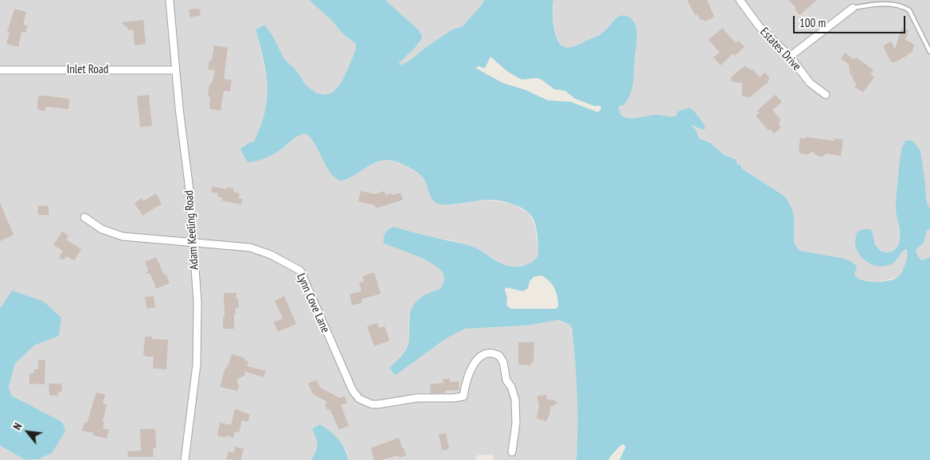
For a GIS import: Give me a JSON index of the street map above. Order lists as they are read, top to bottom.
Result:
{
  "streets": {
    "street": [
      "Estates Drive",
      "Inlet Road",
      "Adam Keeling Road",
      "Lynn Cove Lane"
    ]
  },
  "crossings": [
    ["Inlet Road", "Adam Keeling Road"],
    ["Adam Keeling Road", "Lynn Cove Lane"]
  ],
  "scale_bar": "100 m",
  "north": "top left"
}
